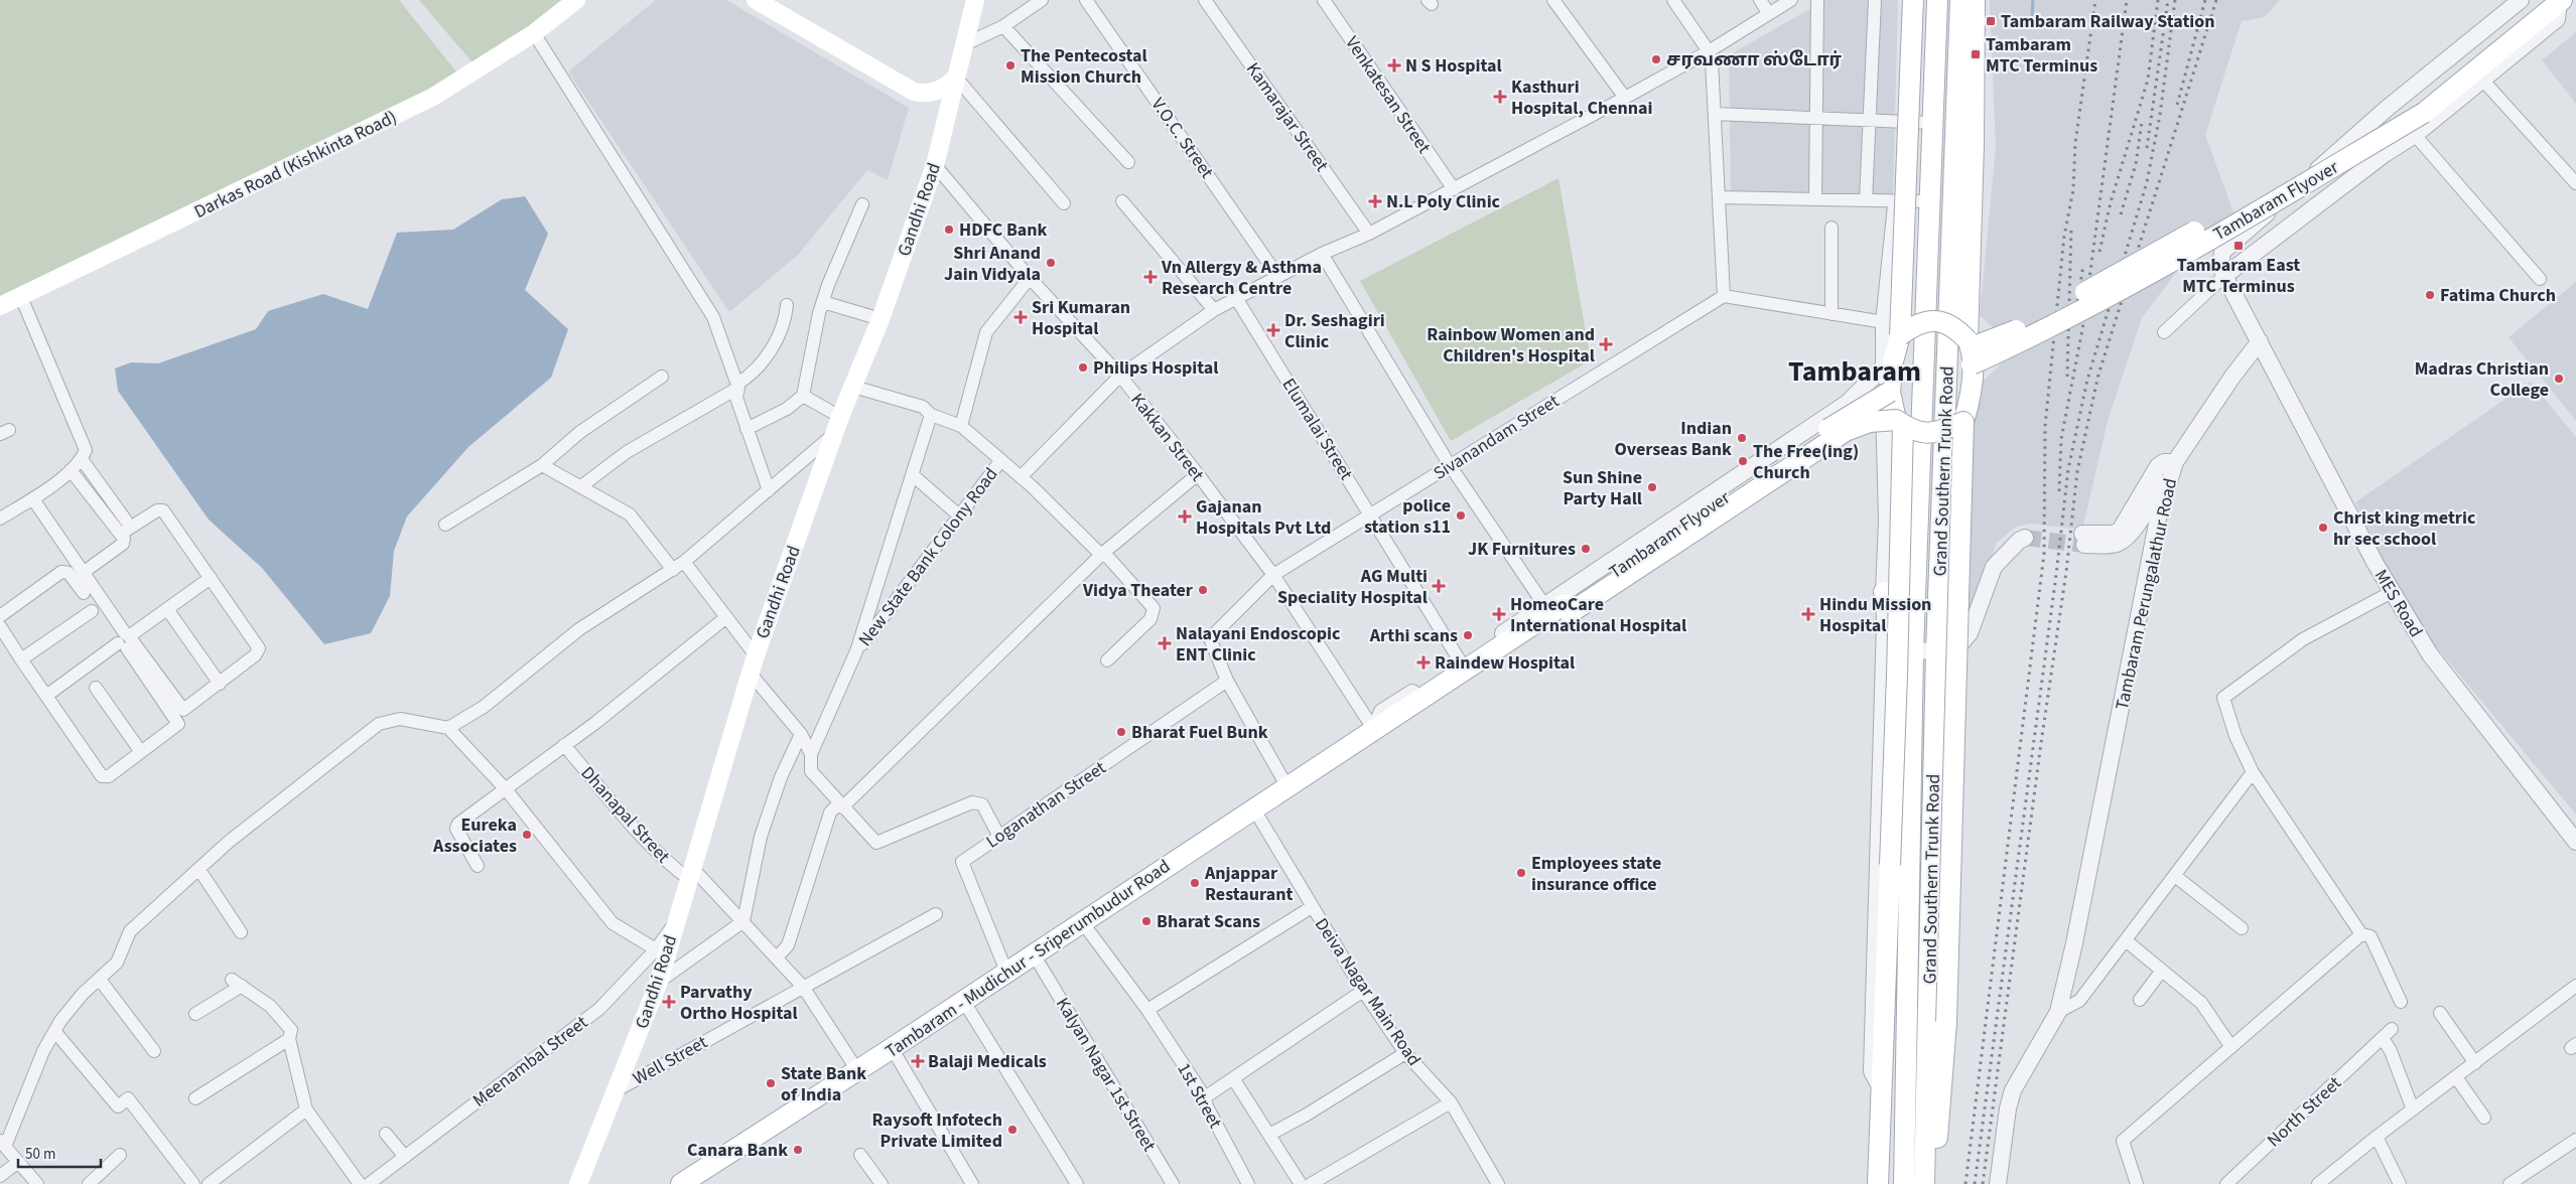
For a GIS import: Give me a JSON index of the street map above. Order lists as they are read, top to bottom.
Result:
{
  "streets": {
    "main road": [
      "Darkas Road (Kishkinta Road)",
      "Tambaram Flyover",
      "Gandhi Road",
      "Grand Southern Trunk Road",
      "Tambaram - Mudichur - Sriperumbudur Road"
    ],
    "street": [
      "Venkatesan Street",
      "Kamarajar Street",
      "V.O.C. Street",
      "Elumalai Street",
      "Kakkan Street",
      "Sivanandam Street",
      "New State Bank Colony Road",
      "Tambaram Perungalathur Road",
      "MES Road",
      "Loganathan Street",
      "Dhanapal Street",
      "Deiva Nagar Main Road",
      "Well Street",
      "Meenambal Street",
      "Kalyan Nagar 1st Street",
      "1st Street",
      "North Street"
    ]
  },
  "crossings": [
    ["Tambaram Flyover", "Kakkan Street"],
    ["Tambaram Flyover", "Tambaram - Mudichur - Sriperumbudur Road"],
    ["Gandhi Road", "Kakkan Street"],
    ["Gandhi Road", "Dhanapal Street"],
    ["Gandhi Road", "Well Street"],
    ["Gandhi Road", "Meenambal Street"],
    ["Elumalai Street", "Sivanandam Street"],
    ["Kakkan Street", "Sivanandam Street"],
    ["Kakkan Street", "Tambaram - Mudichur - Sriperumbudur Road"],
    ["Sivanandam Street", "Loganathan Street"],
    ["Sivanandam Street", "Tambaram - Mudichur - Sriperumbudur Road"],
    ["Tambaram Perungalathur Road", "MES Road"],
    ["Loganathan Street", "Tambaram - Mudichur - Sriperumbudur Road"],
    ["Dhanapal Street", "Tambaram - Mudichur - Sriperumbudur Road"],
    ["Dhanapal Street", "Well Street"],
    ["Tambaram - Mudichur - Sriperumbudur Road", "Deiva Nagar Main Road"],
    ["Tambaram - Mudichur - Sriperumbudur Road", "Kalyan Nagar 1st Street"],
    ["Tambaram - Mudichur - Sriperumbudur Road", "1st Street"]
  ],
  "districts": ["Tambaram"],
  "places": {
    "transit": ["Tambaram Railway Station", "Tambaram MTC Terminus", "Tambaram East MTC Terminus"],
    "other": [
      "சரவணா ஸ்டோர்",
      "The Pentecostal Mission Church",
      "HDFC Bank",
      "Shri Anand Jain Vidyala",
      "Fatima Church",
      "Philips Hospital",
      "Madras Christian College",
      "Indian Overseas Bank",
      "The Free(ing) Church",
      "Sun Shine Party Hall",
      "police station s11",
      "Christ king metric hr sec school",
      "JK Furnitures",
      "Vidya Theater",
      "Arthi scans",
      "Bharat Fuel Bunk",
      "Eureka Associates",
      "Employees state insurance office",
      "Anjappar Restaurant",
      "Bharat Scans",
      "State Bank of India",
      "Raysoft Infotech Private Limited",
      "Canara Bank"
    ],
    "health": [
      "N S Hospital",
      "Kasthuri Hospital, Chennai",
      "N.L Poly Clinic",
      "Vn Allergy & Asthma Research Centre",
      "Sri Kumaran Hospital",
      "Dr. Seshagiri Clinic",
      "Rainbow Women and Children's Hospital",
      "Gajanan Hospitals Pvt Ltd",
      "AG Multi Speciality Hospital",
      "HomeoCare International Hospital",
      "Hindu Mission Hospital",
      "Nalayani Endoscopic ENT Clinic",
      "Raindew Hospital",
      "Parvathy Ortho Hospital",
      "Balaji Medicals"
    ]
  },
  "scale_bar": "50 m"
}
